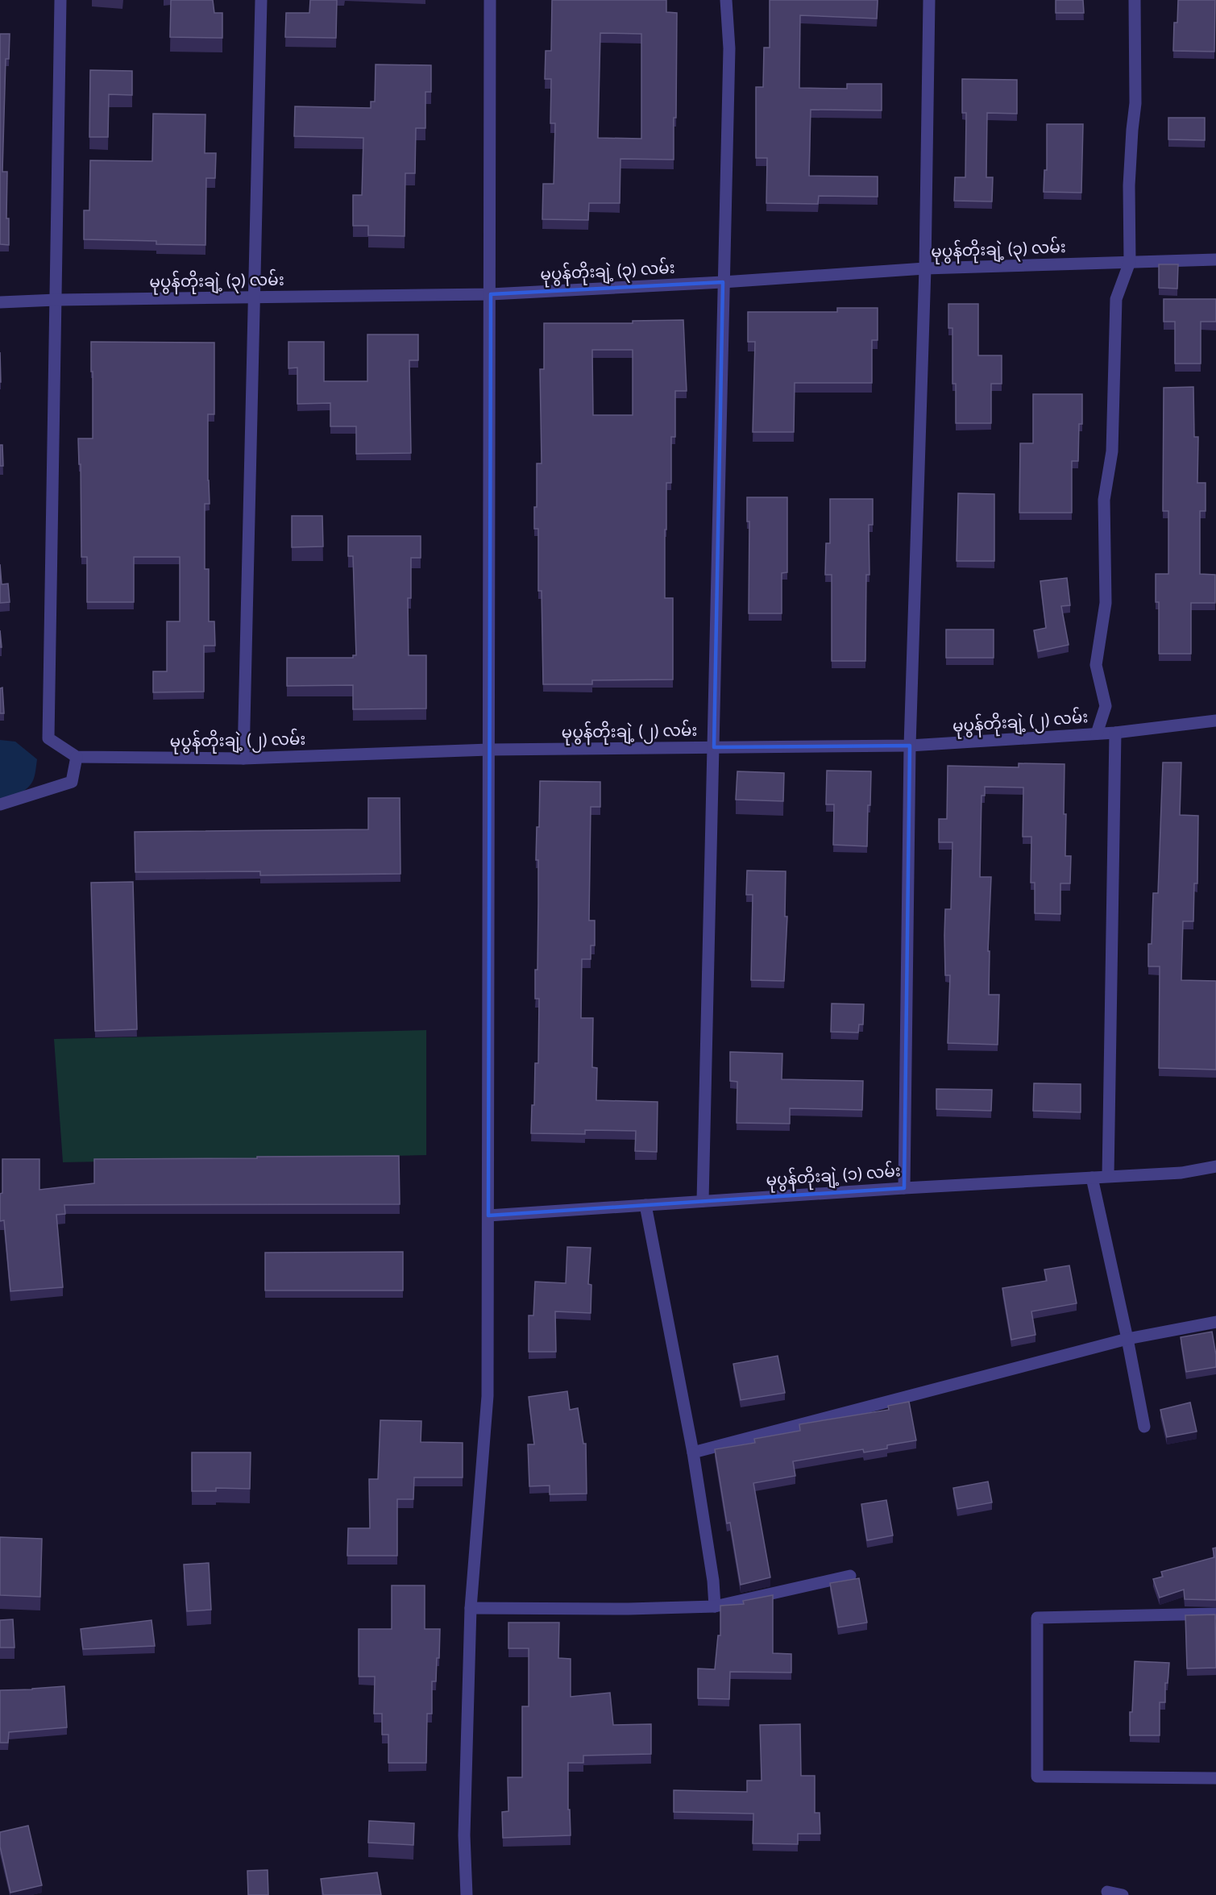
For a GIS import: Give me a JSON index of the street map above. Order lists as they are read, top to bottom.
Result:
{
  "streets": {
    "street": ["မုပွန်တိုးချဲ့ (၃) လမ်း", "မုပွန်တိုးချဲ့ (၂) လမ်း", "မုပွန်တိုးချဲ့ (၁) လမ်း"]
  }
}
